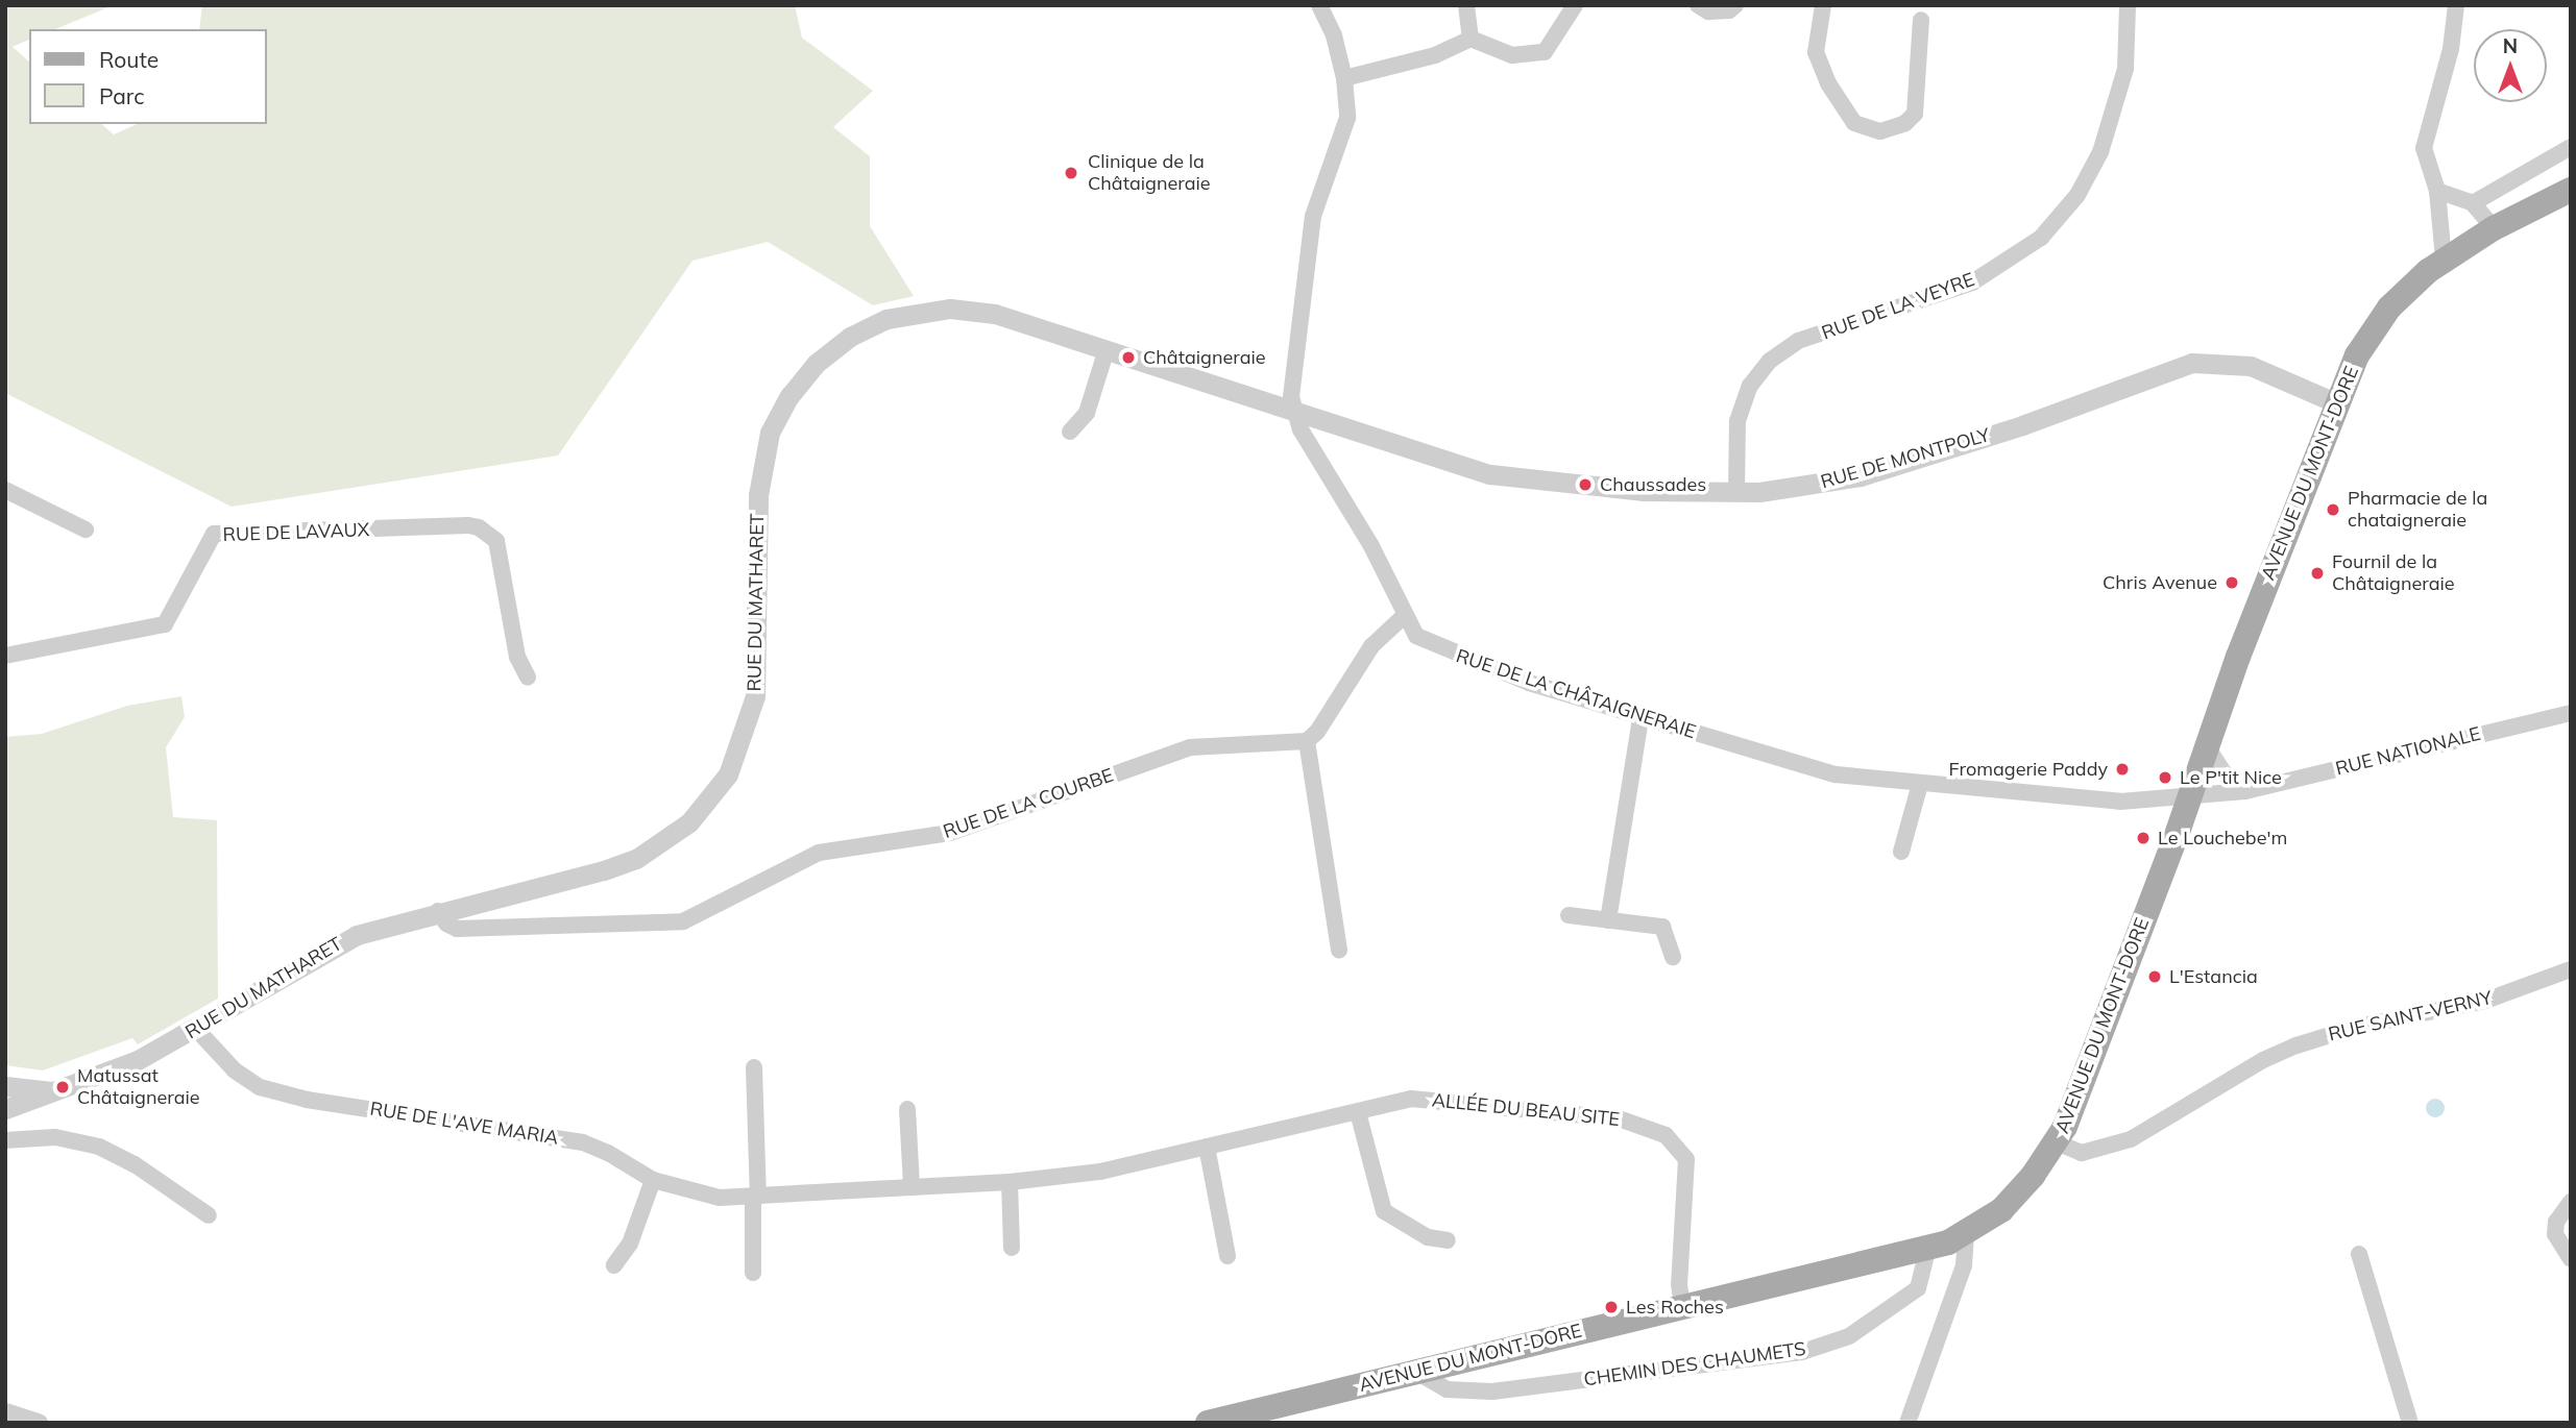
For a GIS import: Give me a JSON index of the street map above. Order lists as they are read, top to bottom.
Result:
{
  "streets": {
    "main road": ["AVENUE DU MONT-DORE"],
    "street": [
      "RUE DE LA VEYRE",
      "RUE DE MONTPOLY",
      "RUE DE LAVAUX",
      "RUE DU MATHARET",
      "RUE DE LA CHÂTAIGNERAIE",
      "RUE NATIONALE",
      "RUE DE LA COURBE",
      "RUE SAINT-VERNY",
      "ALLÉE DU BEAU SITE",
      "RUE DE L'AVE MARIA",
      "CHEMIN DES CHAUMETS"
    ]
  },
  "crossings": [
    ["RUE DE LA VEYRE", "RUE DE MONTPOLY"],
    ["RUE DE MONTPOLY", "AVENUE DU MONT-DORE"],
    ["RUE DE MONTPOLY", "RUE DU MATHARET"],
    ["RUE DE MONTPOLY", "RUE DE LA CHÂTAIGNERAIE"],
    ["AVENUE DU MONT-DORE", "RUE DE LA CHÂTAIGNERAIE"],
    ["AVENUE DU MONT-DORE", "RUE NATIONALE"],
    ["AVENUE DU MONT-DORE", "RUE SAINT-VERNY"],
    ["AVENUE DU MONT-DORE", "ALLÉE DU BEAU SITE"],
    ["AVENUE DU MONT-DORE", "CHEMIN DES CHAUMETS"],
    ["RUE DU MATHARET", "RUE DE LA CHÂTAIGNERAIE"],
    ["RUE DU MATHARET", "RUE DE LA COURBE"],
    ["RUE DU MATHARET", "RUE DE L'AVE MARIA"],
    ["RUE DE LA CHÂTAIGNERAIE", "RUE NATIONALE"],
    ["ALLÉE DU BEAU SITE", "RUE DE L'AVE MARIA"]
  ],
  "places": [
    "Clinique de la Châtaigneraie",
    "Châtaigneraie",
    "Chaussades",
    "Pharmacie de la chataigneraie",
    "Fournil de la Châtaigneraie",
    "Chris Avenue",
    "Fromagerie Paddy",
    "Le P'tit Nice",
    "Le Louchebe'm",
    "L'Estancia",
    "Matussat Châtaigneraie",
    "Les Roches"
  ],
  "legend": ["Route", "Parc"],
  "north": "top"
}
